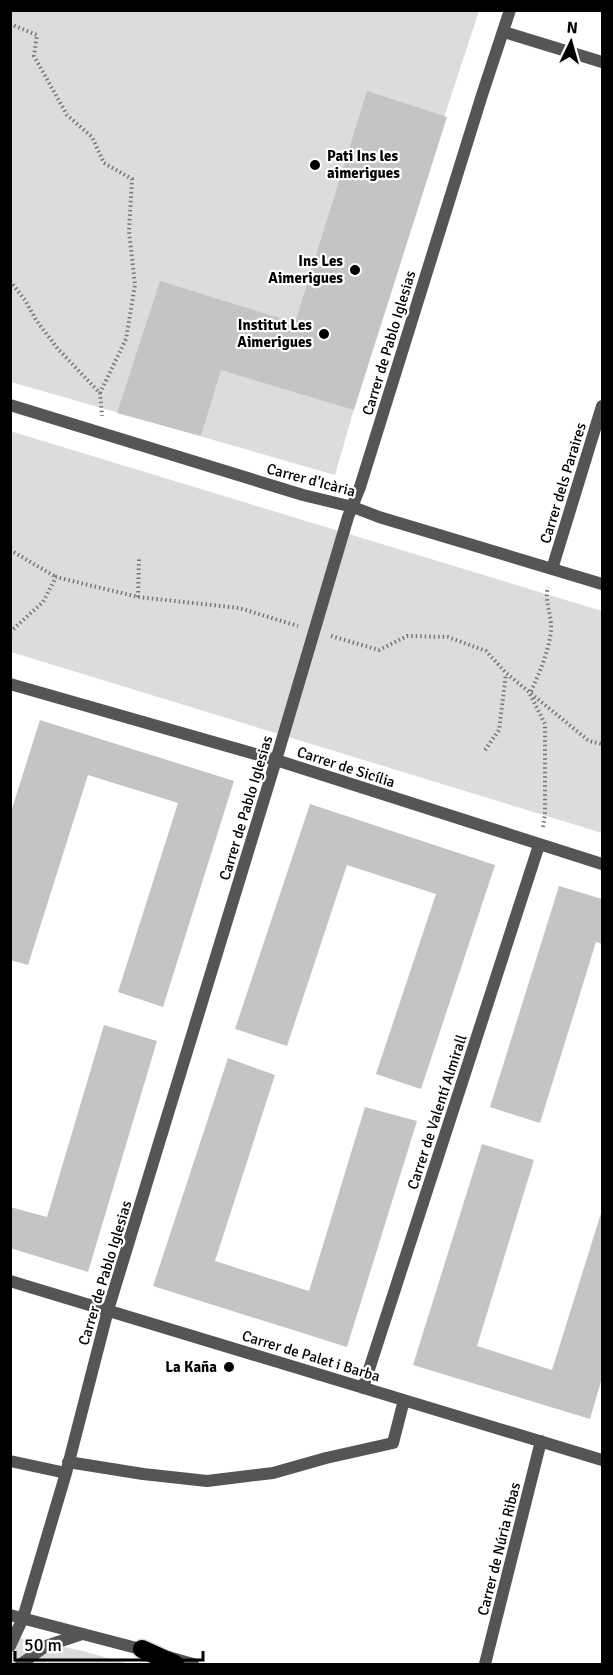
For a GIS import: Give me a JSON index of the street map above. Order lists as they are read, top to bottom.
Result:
{
  "streets": {
    "street": [
      "Carrer de Pablo Iglesias",
      "Carrer d'Icària",
      "Carrer dels Paraires",
      "Carrer de Sicília",
      "Carrer de Valentí Almirall",
      "Carrer de Palet i Barba",
      "Carrer de Núria Ribas"
    ]
  },
  "crossings": [
    ["Carrer de Pablo Iglesias", "Carrer d'Icària"],
    ["Carrer de Pablo Iglesias", "Carrer de Sicília"],
    ["Carrer de Pablo Iglesias", "Carrer de Palet i Barba"],
    ["Carrer d'Icària", "Carrer dels Paraires"],
    ["Carrer de Sicília", "Carrer de Valentí Almirall"],
    ["Carrer de Valentí Almirall", "Carrer de Palet i Barba"],
    ["Carrer de Palet i Barba", "Carrer de Núria Ribas"]
  ],
  "places": [
    "Pati Ins les aimerigues",
    "Ins Les Aimerigues",
    "Institut Les Aimerigues",
    "La Kaña"
  ],
  "scale_bar": "50 m",
  "north": "top"
}
